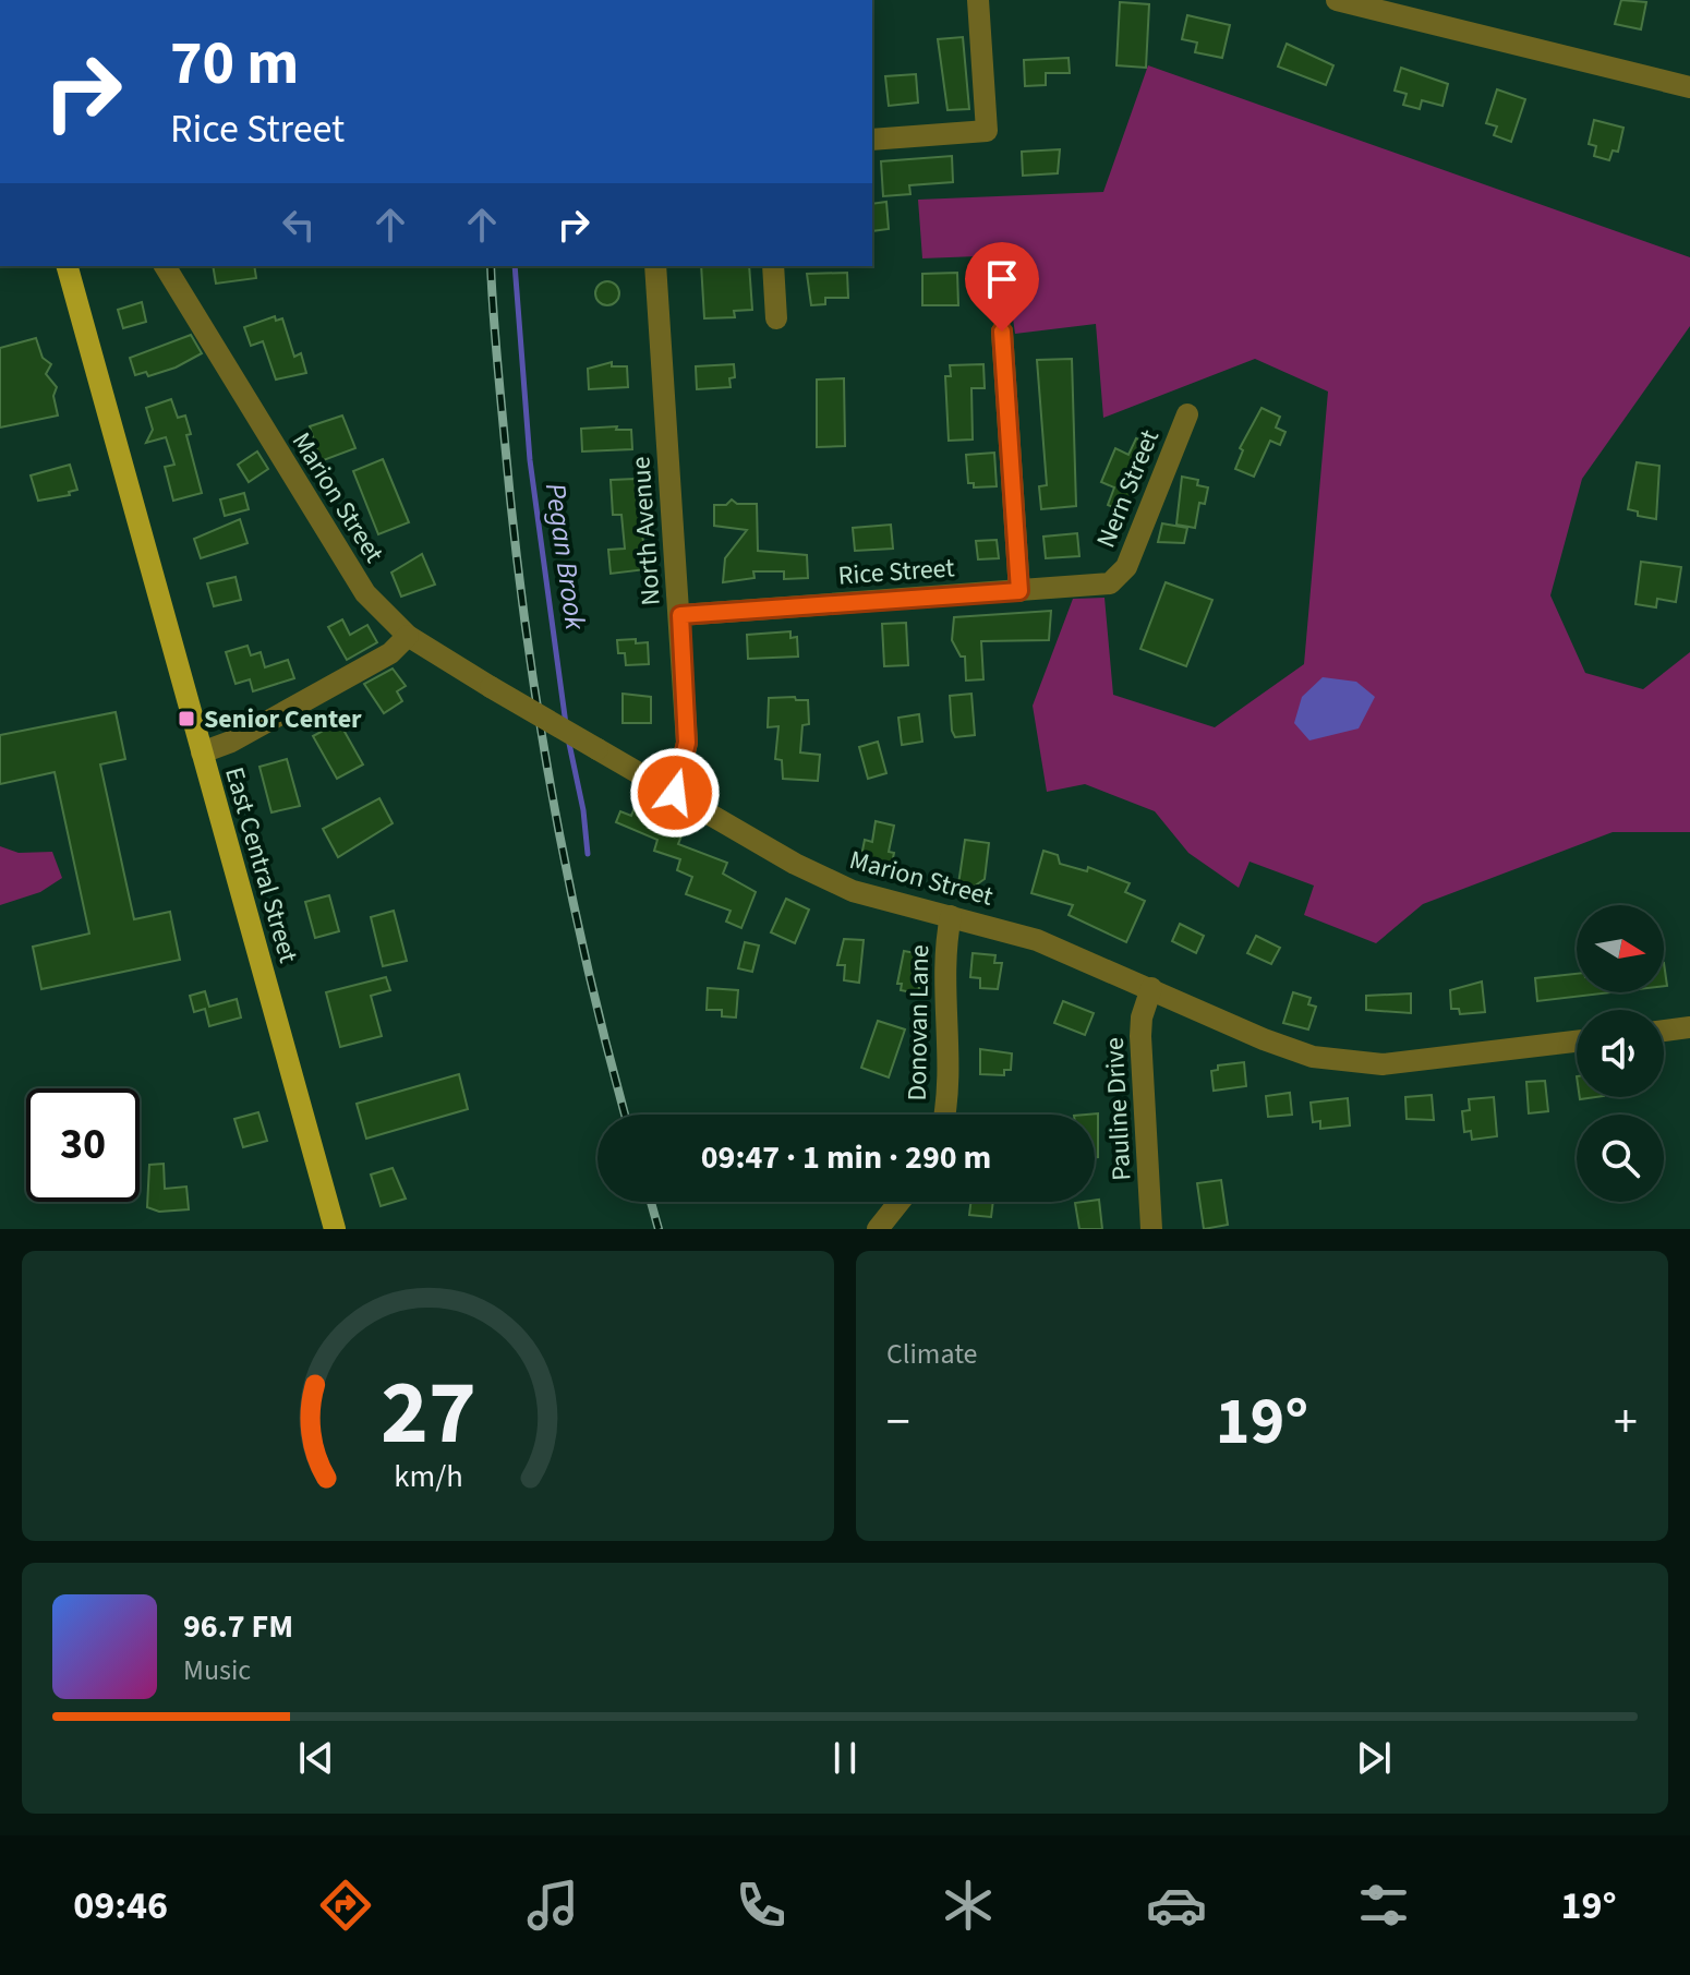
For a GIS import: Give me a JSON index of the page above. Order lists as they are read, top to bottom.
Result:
{
  "streets": {
    "main road": ["East Central Street"],
    "street": [
      "Nern Street",
      "Marion Street",
      "North Avenue",
      "Rice Street",
      "Donovan Lane",
      "Pauline Drive"
    ]
  },
  "crossings": [
    ["Nern Street", "Rice Street"],
    ["Marion Street", "North Avenue"],
    ["Marion Street", "Donovan Lane"],
    ["Marion Street", "Pauline Drive"],
    ["North Avenue", "Rice Street"]
  ],
  "water": ["Pegan Brook"],
  "places": {
    "transit": ["Senior Center"]
  },
  "north": "right",
  "page": {
    "turn": ["70 m", "Rice Street"],
    "limit": "30",
    "trip": "09:47 · 1 min · 290 m",
    "tile": "Climate",
    "heat": ["−", "19°", "+"],
    "song": ["96.7 FM", "Music"],
    "tabs": ["09:46", "19°"],
    "gauge": ["27", "km/h"]
  }
}
